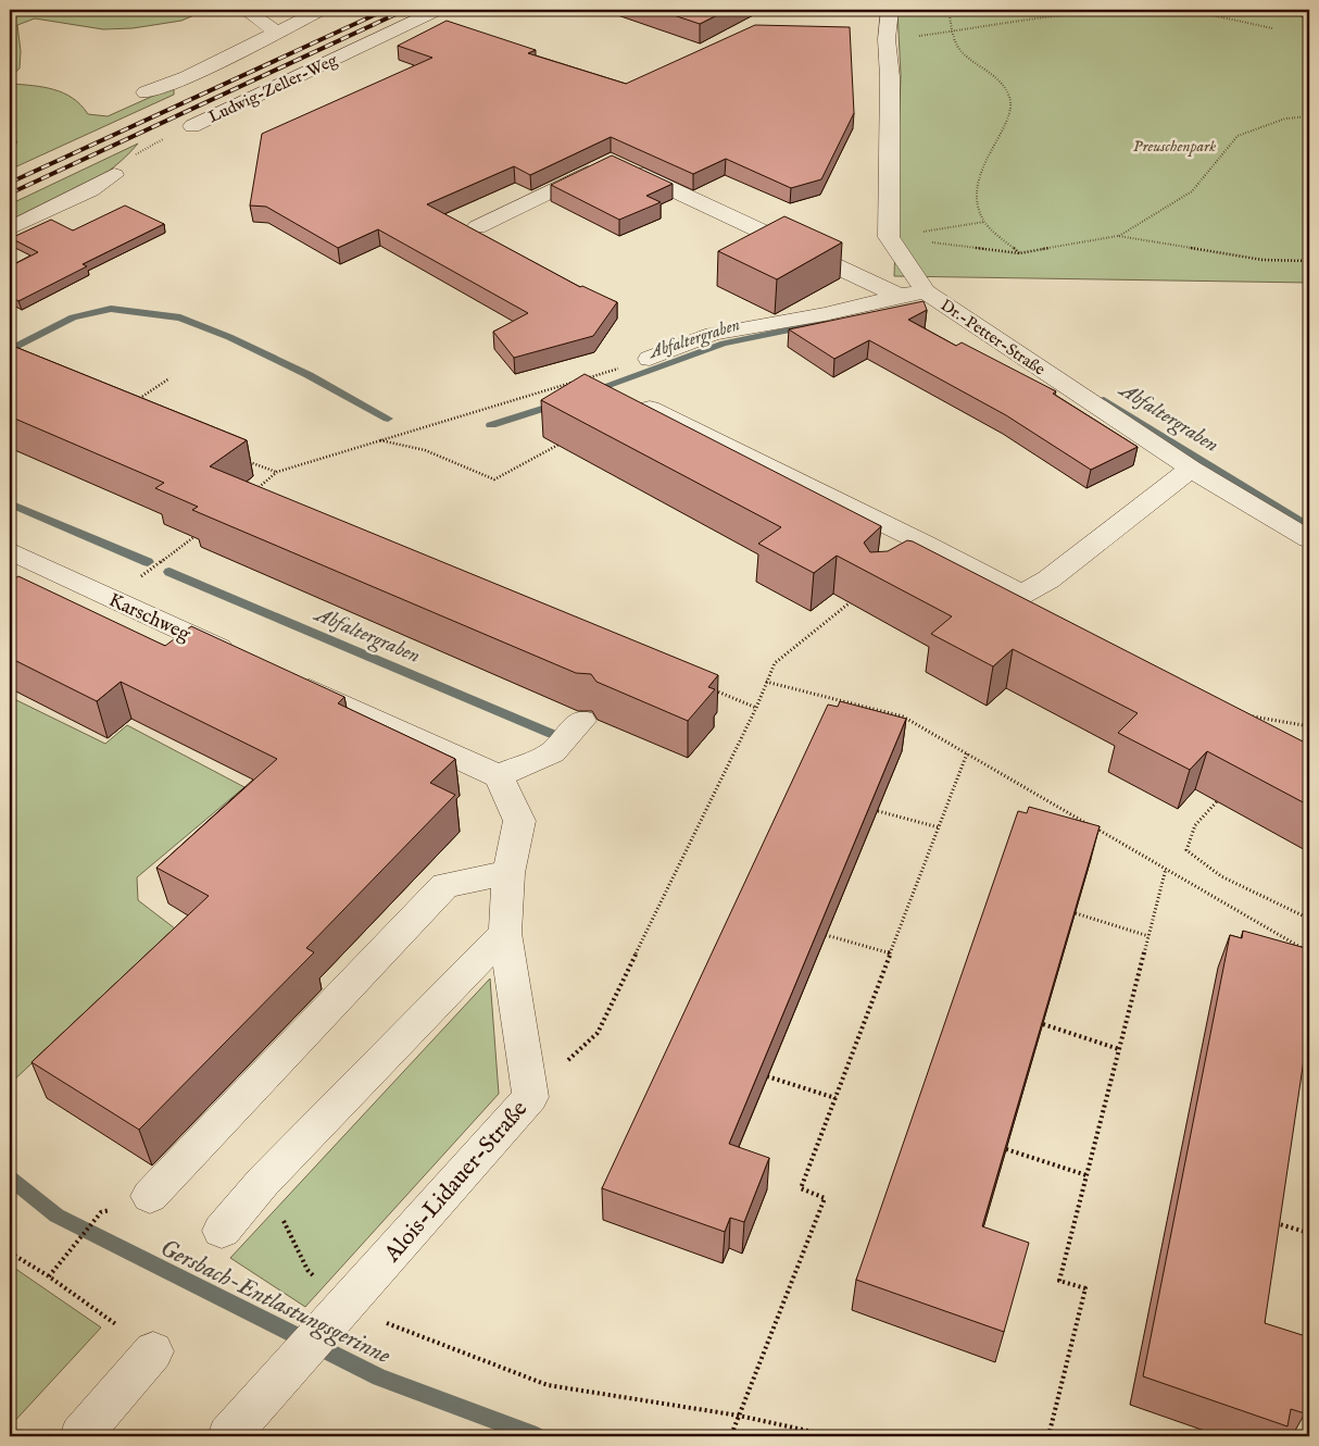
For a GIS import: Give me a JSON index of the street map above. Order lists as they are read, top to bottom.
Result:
{
  "streets": {
    "street": [
      "Ludwig-Zeller-Weg",
      "Dr.-Petter-Straße",
      "Karschweg",
      "Alois-Lidauer-Straße"
    ]
  },
  "water": ["Abfaltergraben", "Gersbach-Entlastungsgerinne"],
  "parks": ["Preuschenpark"]
}
